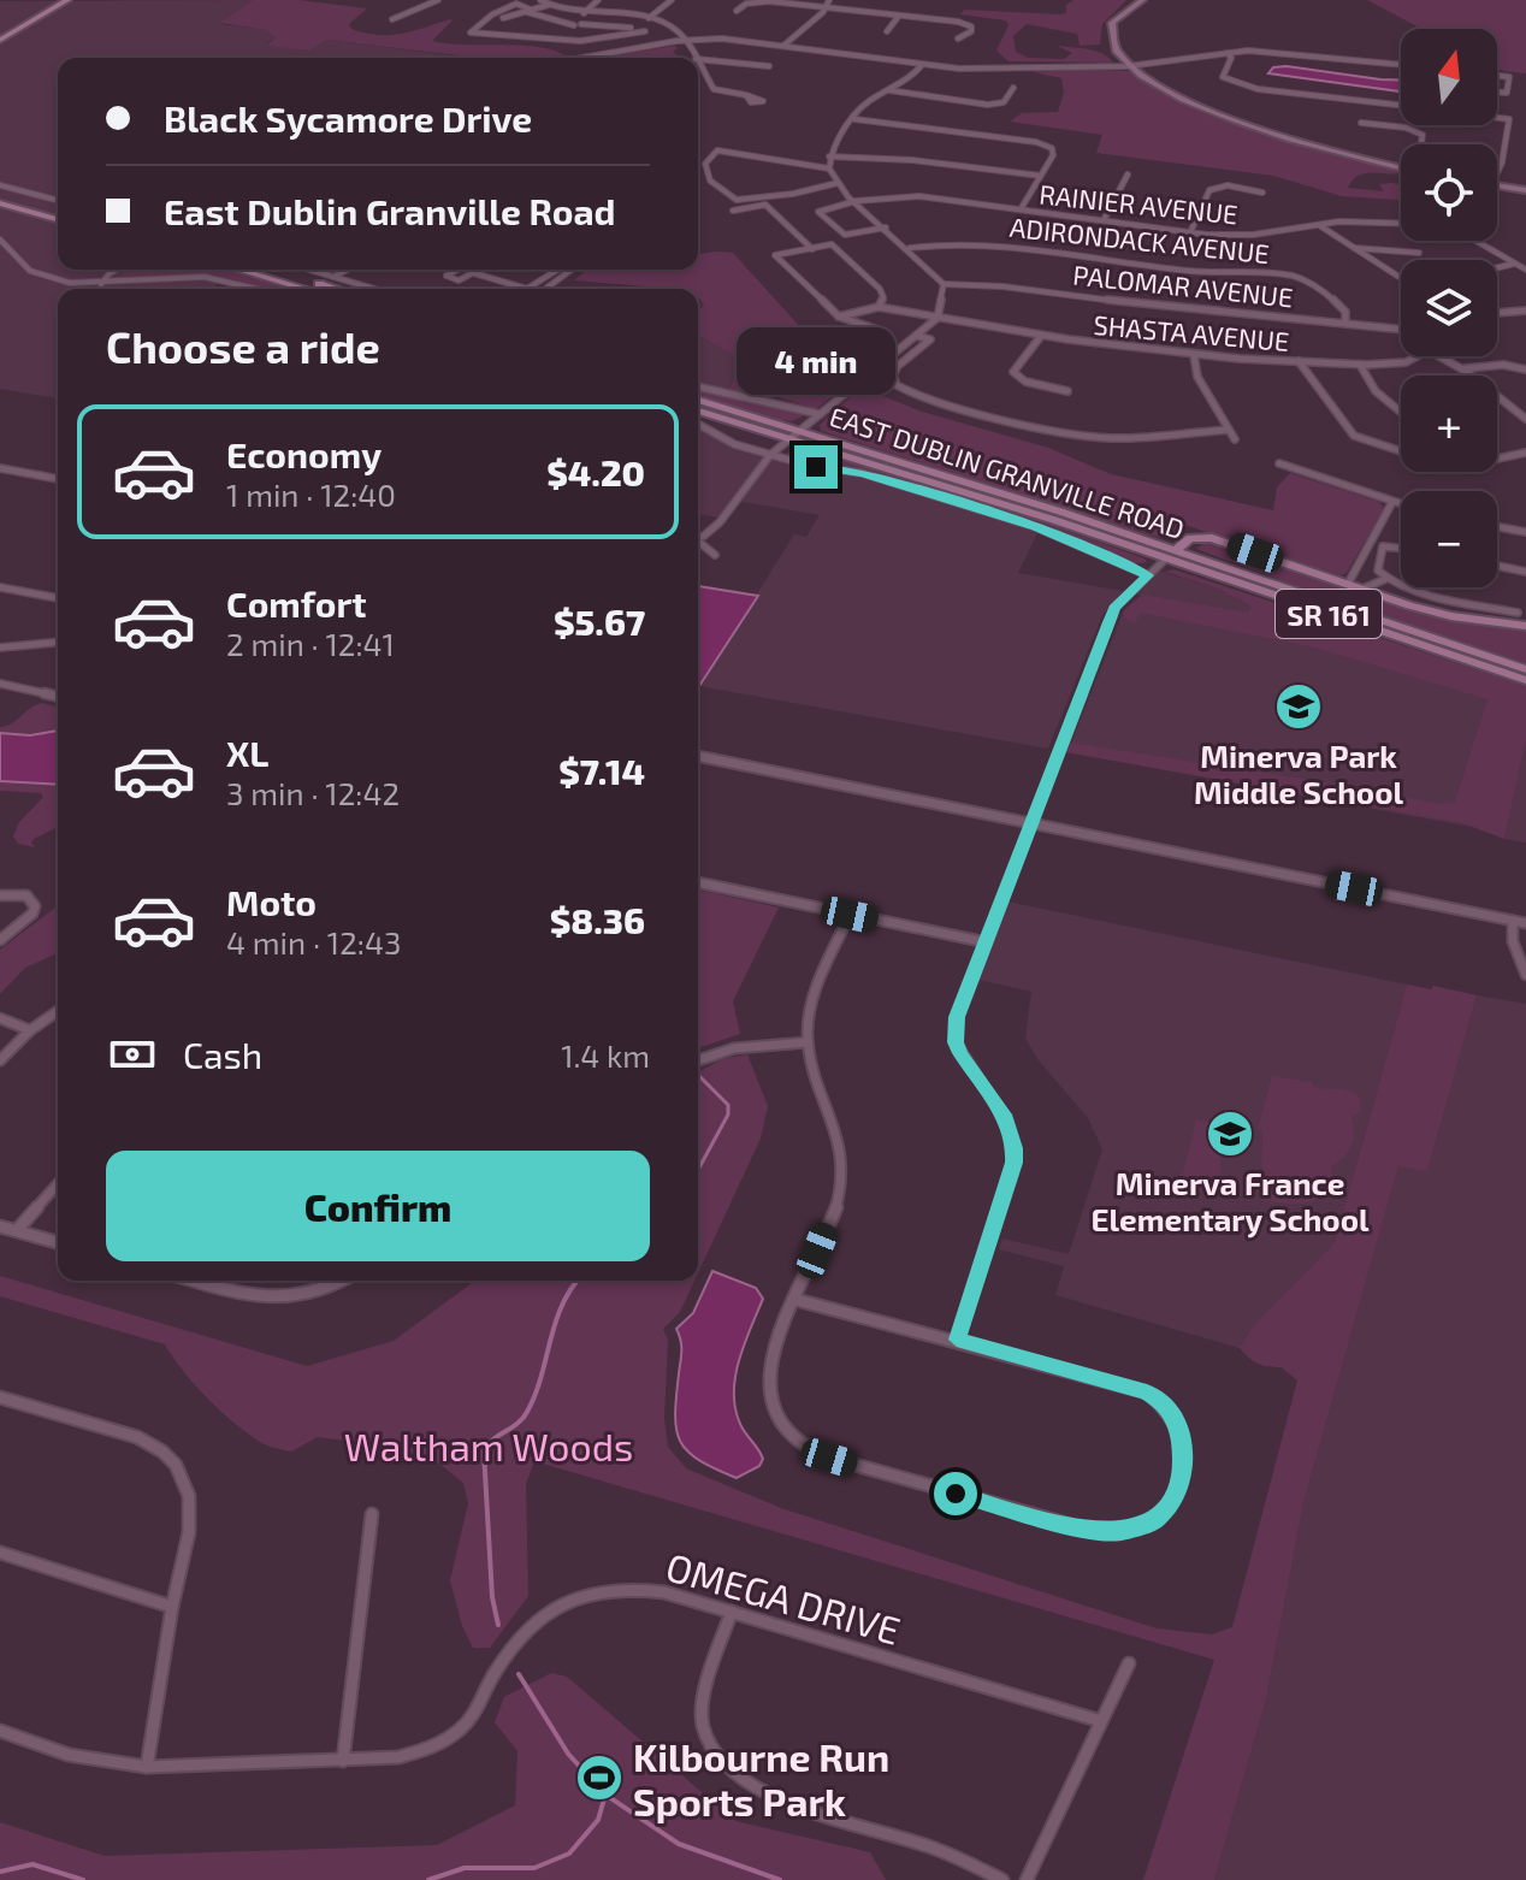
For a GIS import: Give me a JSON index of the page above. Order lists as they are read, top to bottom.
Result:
{
  "streets": {
    "main road": ["EAST DUBLIN GRANVILLE ROAD", "SR 161"],
    "street": [
      "RAINIER AVENUE",
      "ADIRONDACK AVENUE",
      "PALOMAR AVENUE",
      "SHASTA AVENUE",
      "OMEGA DRIVE"
    ]
  },
  "crossings": [
    ["ADIRONDACK AVENUE", "PALOMAR AVENUE"]
  ],
  "parks": ["Waltham Woods"],
  "places": {
    "school or university": ["Minerva Park Middle School", "Minerva France Elementary School"],
    "sports": ["Kilbourne Run Sports Park"]
  },
  "north": "top",
  "page": {
    "map_buttons": ["+", "−"],
    "banner": ["Black Sycamore Drive", "East Dublin Granville Road"],
    "heading": "Choose a ride",
    "bubble": "4 min",
    "list": [
      {
        "name": "Economy",
        "note": "1 min · 12:40",
        "value": "$4.20"
      },
      {
        "name": "Comfort",
        "note": "2 min · 12:41",
        "value": "$5.67"
      },
      {
        "name": "XL",
        "note": "3 min · 12:42",
        "value": "$7.14"
      },
      {
        "name": "Moto",
        "note": "4 min · 12:43",
        "value": "$8.36"
      }
    ],
    "pay": ["Cash", "1.4 km"],
    "buttons": "Confirm"
  }
}
